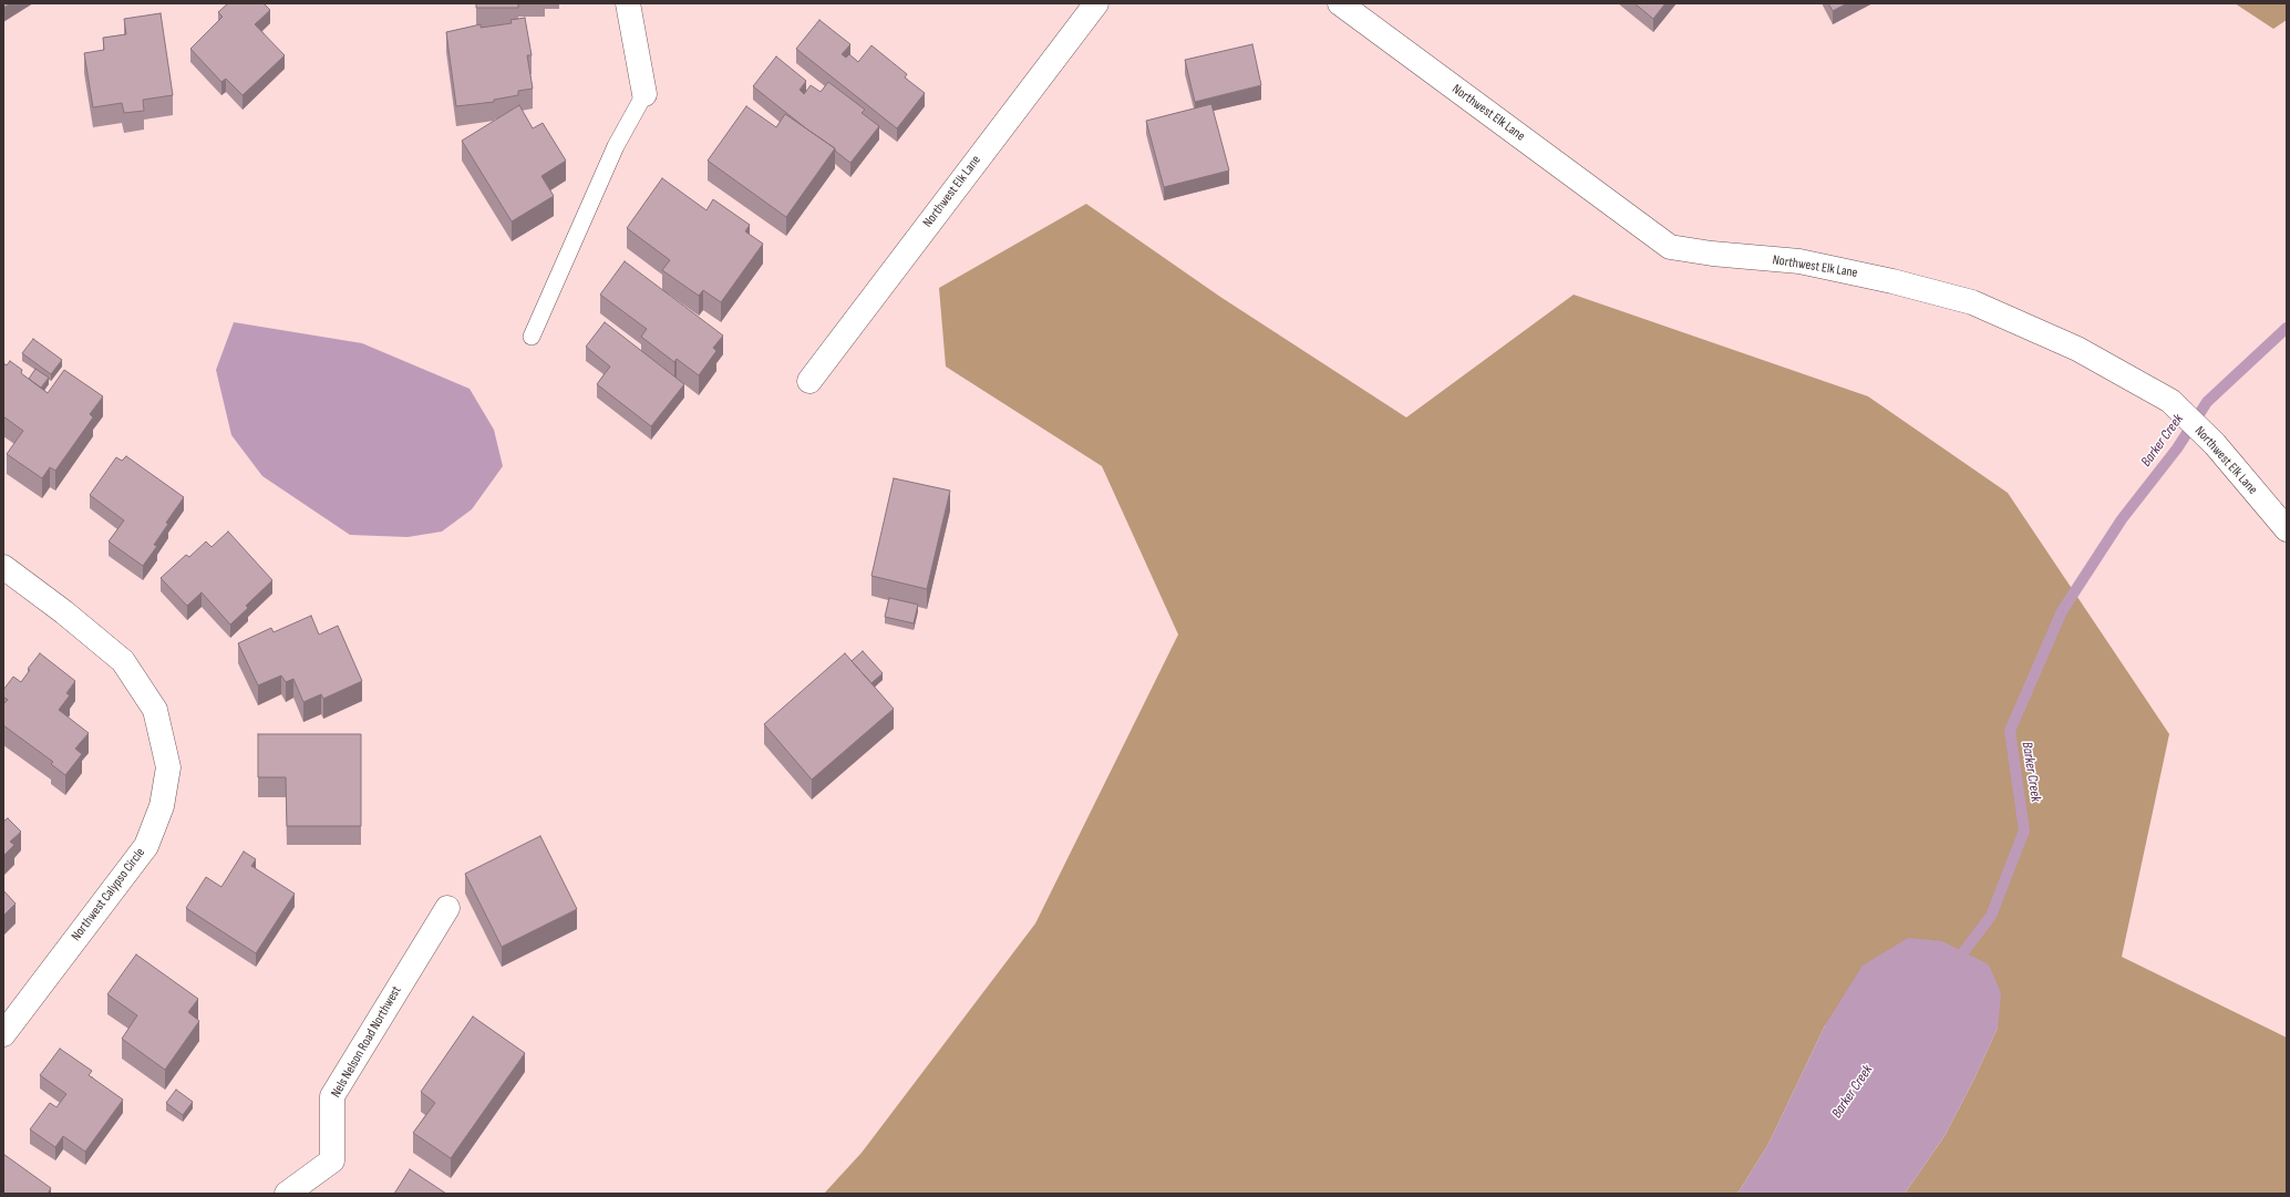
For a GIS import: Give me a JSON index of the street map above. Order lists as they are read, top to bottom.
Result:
{
  "streets": {
    "street": ["Northwest Elk Lane", "Northwest Calypso Circle", "Nels Nelson Road Northwest"]
  },
  "water": ["Barker Creek"]
}
